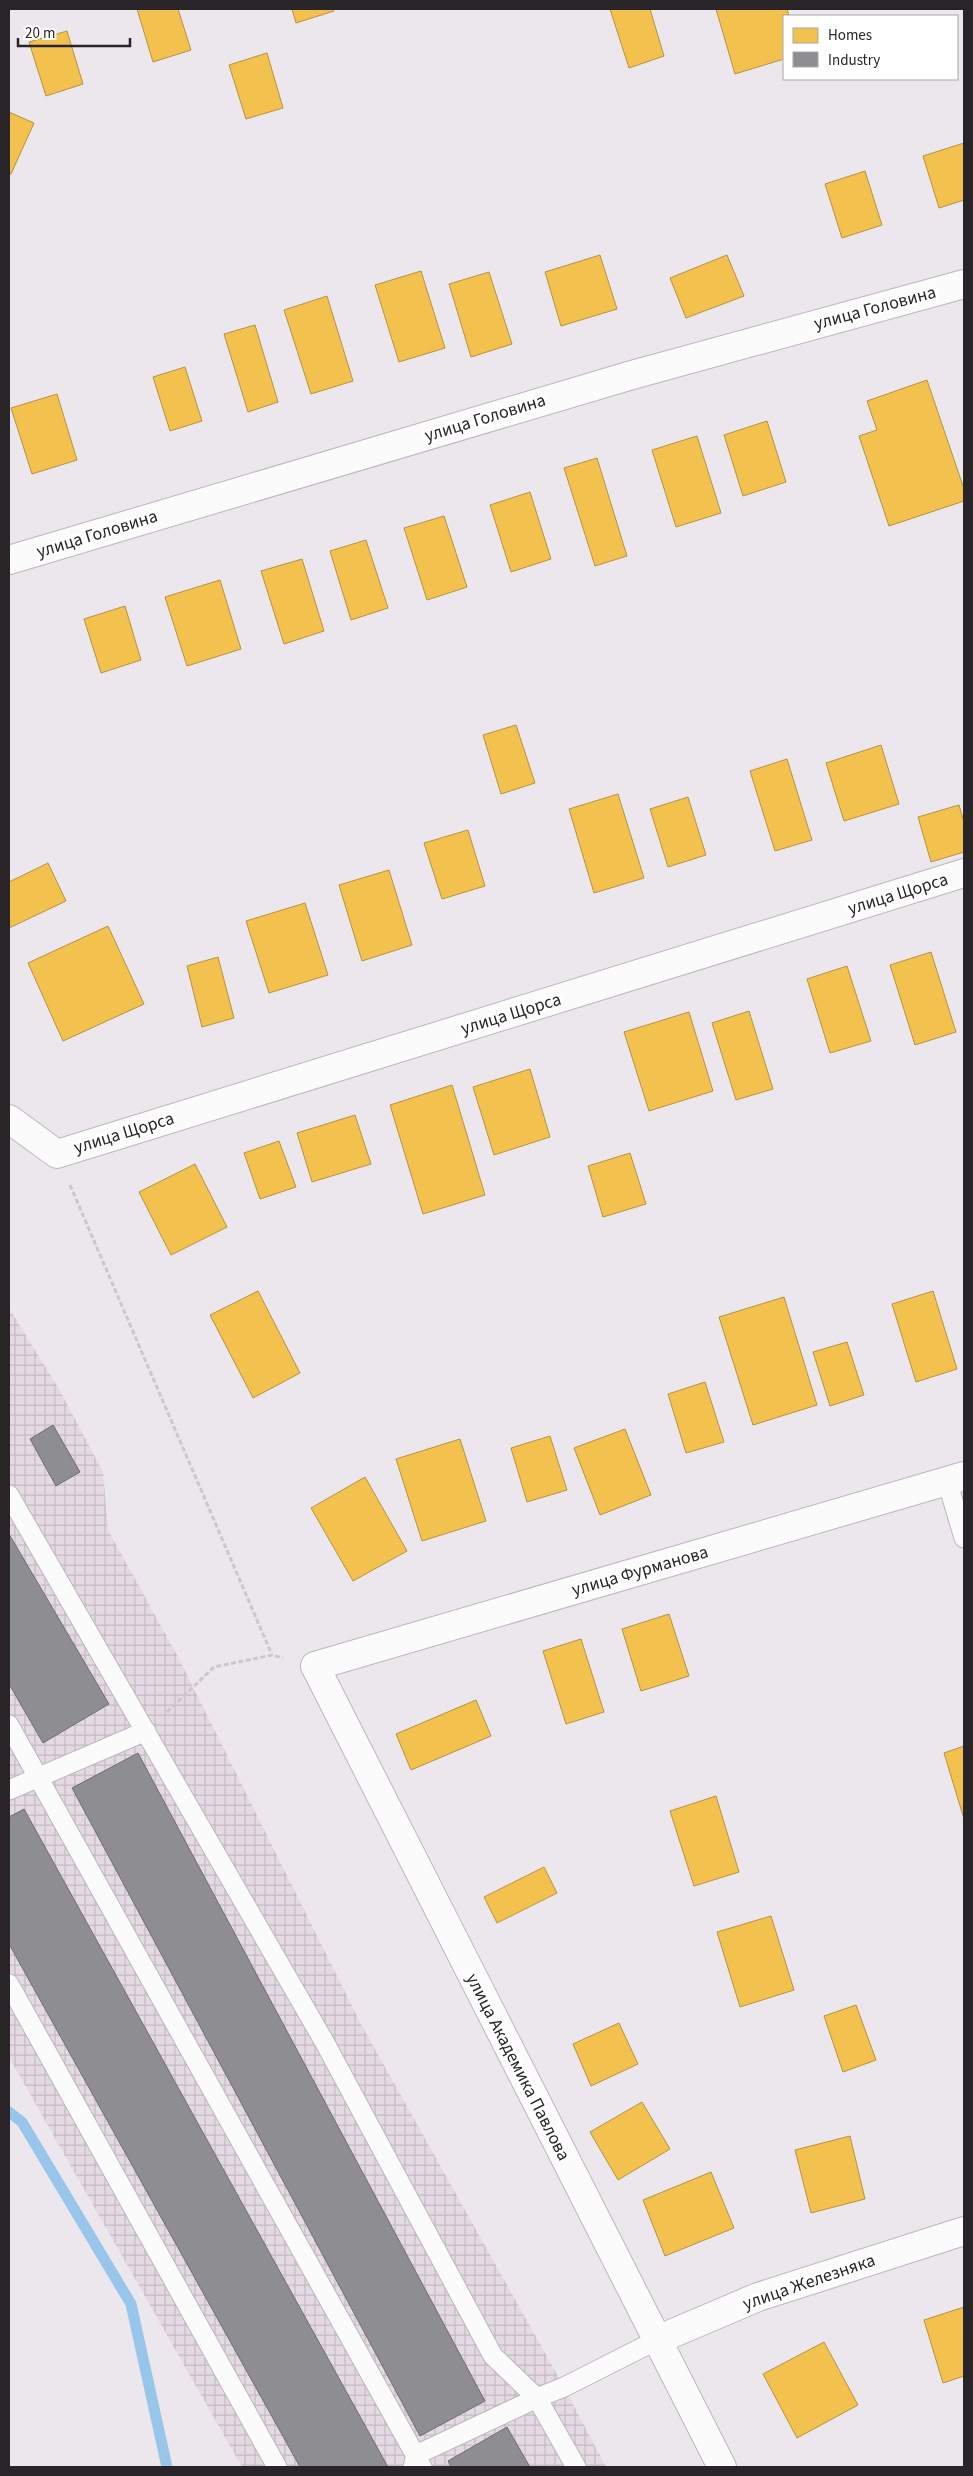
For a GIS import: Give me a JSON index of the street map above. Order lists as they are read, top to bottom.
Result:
{
  "streets": {
    "street": [
      "улица Головина",
      "улица Щорса",
      "улица Фурманова",
      "улица Академика Павлова",
      "улица Железняка"
    ]
  },
  "crossings": [
    ["улица Фурманова", "улица Академика Павлова"],
    ["улица Академика Павлова", "улица Железняка"]
  ],
  "legend": ["Homes", "Industry"],
  "scale_bar": "20 m"
}
